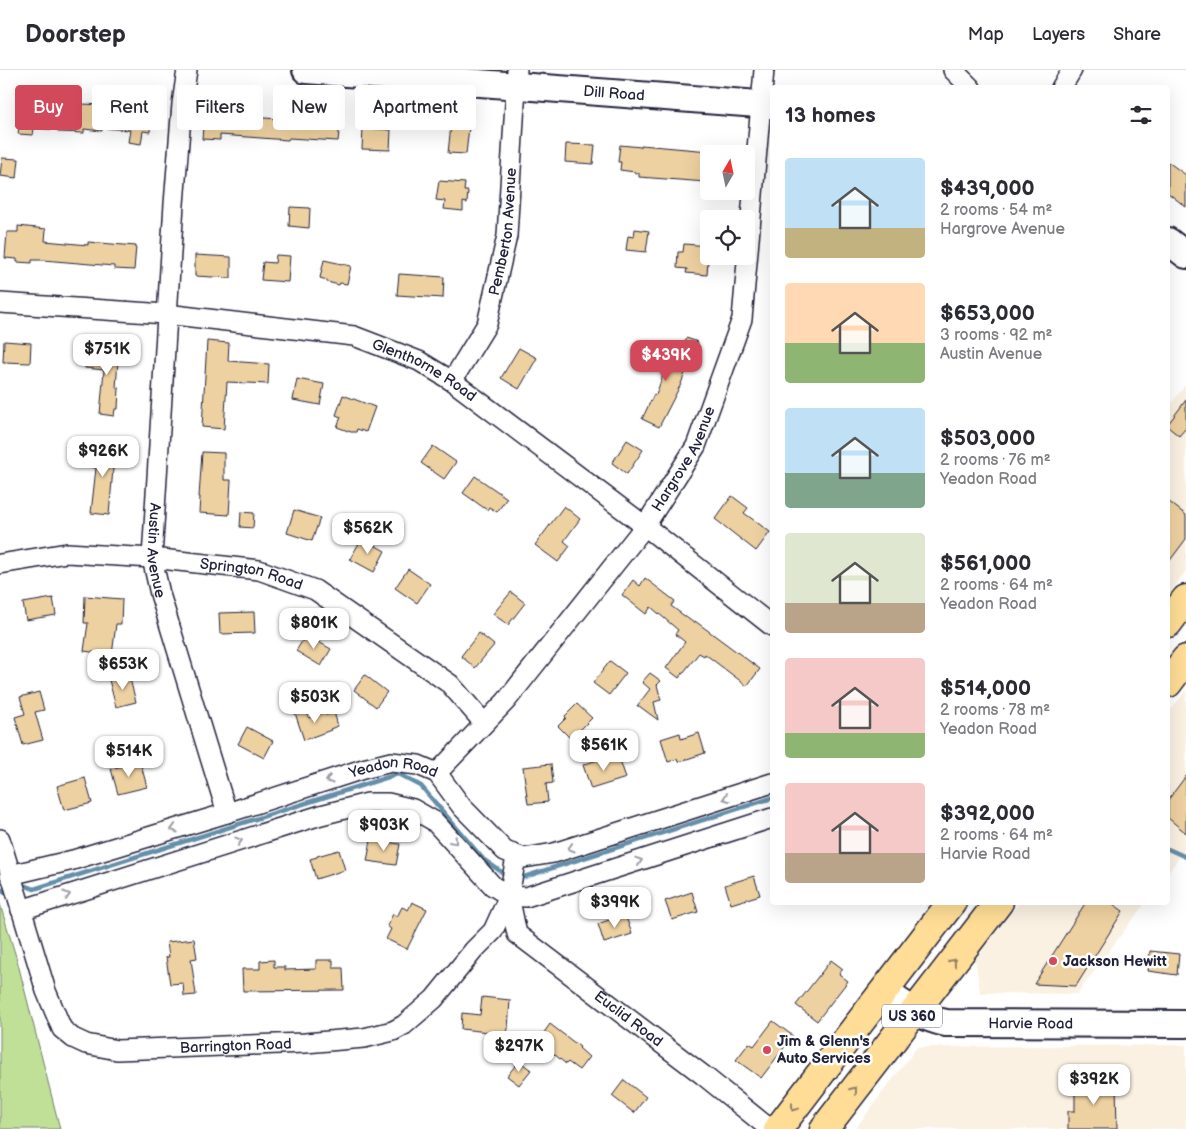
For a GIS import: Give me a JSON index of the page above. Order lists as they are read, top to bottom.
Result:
{
  "streets": {
    "highway": ["US 360"],
    "street": [
      "Dill Road",
      "Pemberton Avenue",
      "Glenthorne Road",
      "Hargrove Avenue",
      "Austin Avenue",
      "Springton Road",
      "Yeadon Road",
      "Euclid Road",
      "Harvie Road",
      "Barrington Road"
    ]
  },
  "crossings": [
    ["Dill Road", "Pemberton Avenue"],
    ["Dill Road", "Hargrove Avenue"],
    ["Pemberton Avenue", "Glenthorne Road"],
    ["Glenthorne Road", "Hargrove Avenue"],
    ["Glenthorne Road", "Austin Avenue"],
    ["Hargrove Avenue", "Springton Road"],
    ["Hargrove Avenue", "Yeadon Road"],
    ["Austin Avenue", "Springton Road"],
    ["Austin Avenue", "Yeadon Road"],
    ["Yeadon Road", "Euclid Road"],
    ["Yeadon Road", "Barrington Road"],
    ["US 360", "Harvie Road"],
    ["Euclid Road", "Barrington Road"]
  ],
  "places": ["Jackson Hewitt", "Jim & Glenn's Auto Services"],
  "north": "top",
  "page": {
    "header": "Doorstep",
    "nav": ["Map", "Layers", "Share"],
    "chip": [
      "Buy",
      "Rent",
      "Filters",
      "New",
      "Apartment"
    ],
    "heading": "13 homes",
    "list": [
      {
        "name": "$439,000",
        "note": "2 rooms · 54 m² · Hargrove Avenue"
      },
      {
        "name": "$653,000",
        "note": "3 rooms · 92 m² · Austin Avenue"
      },
      {
        "name": "$503,000",
        "note": "2 rooms · 76 m² · Yeadon Road"
      },
      {
        "name": "$561,000",
        "note": "2 rooms · 64 m² · Yeadon Road"
      },
      {
        "name": "$514,000",
        "note": "2 rooms · 78 m² · Yeadon Road"
      },
      {
        "name": "$392,000",
        "note": "2 rooms · 64 m² · Harvie Road"
      }
    ],
    "price": [
      "$751K",
      "$439K",
      "$926K",
      "$562K",
      "$801K",
      "$653K",
      "$503K",
      "$561K",
      "$514K",
      "$903K",
      "$399K",
      "$297K",
      "$392K"
    ]
  }
}
